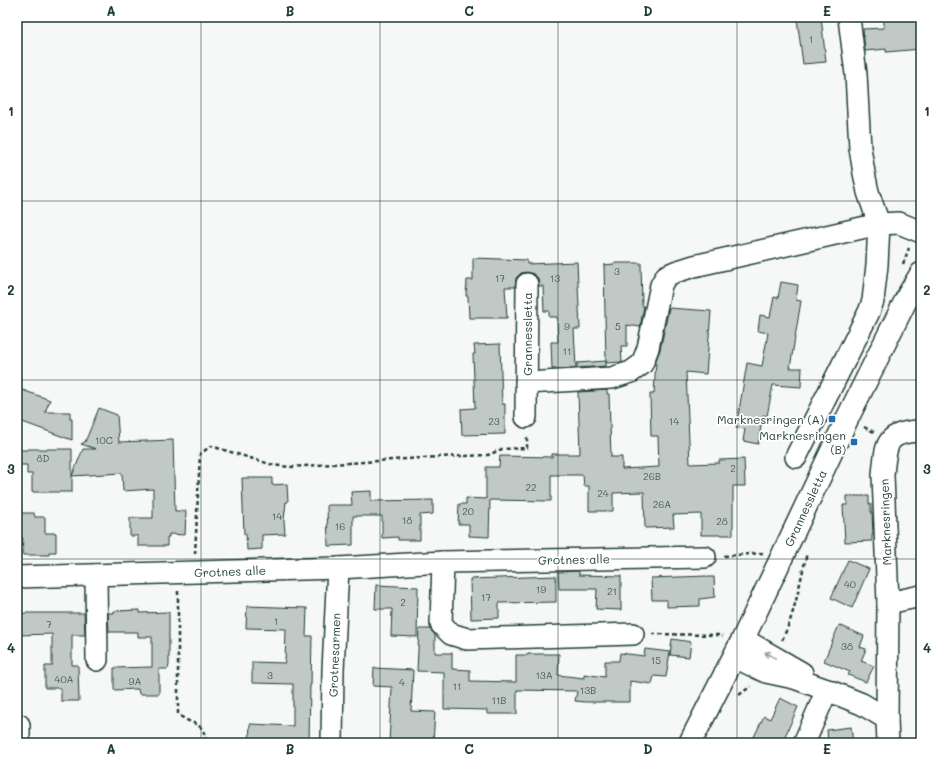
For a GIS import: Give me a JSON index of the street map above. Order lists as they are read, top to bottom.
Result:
{
  "streets": {
    "main road": ["Grannessletta"],
    "street": ["Marknesringen", "Grotnes alle", "Grotnesarmen"]
  },
  "crossings": [
    ["Grotnes alle", "Grotnesarmen"]
  ],
  "places": {
    "transit": ["Marknesringen (A)", "Marknesringen (B)"]
  },
  "house_numbers": [
    "1",
    "3",
    "17",
    "13",
    "9",
    "5",
    "11",
    "23",
    "14",
    "10C",
    "8D",
    "2",
    "26B",
    "22",
    "24",
    "26A",
    "20",
    "14",
    "18",
    "28",
    "16",
    "40",
    "19",
    "21",
    "17",
    "2",
    "1",
    "7",
    "38",
    "15",
    "3",
    "13A",
    "40A",
    "9A",
    "4",
    "11",
    "13B",
    "11B"
  ],
  "grid": {
    "columns": [
      "A",
      "B",
      "C",
      "D",
      "E"
    ],
    "rows": [
      "1",
      "2",
      "3",
      "4"
    ]
  }
}
